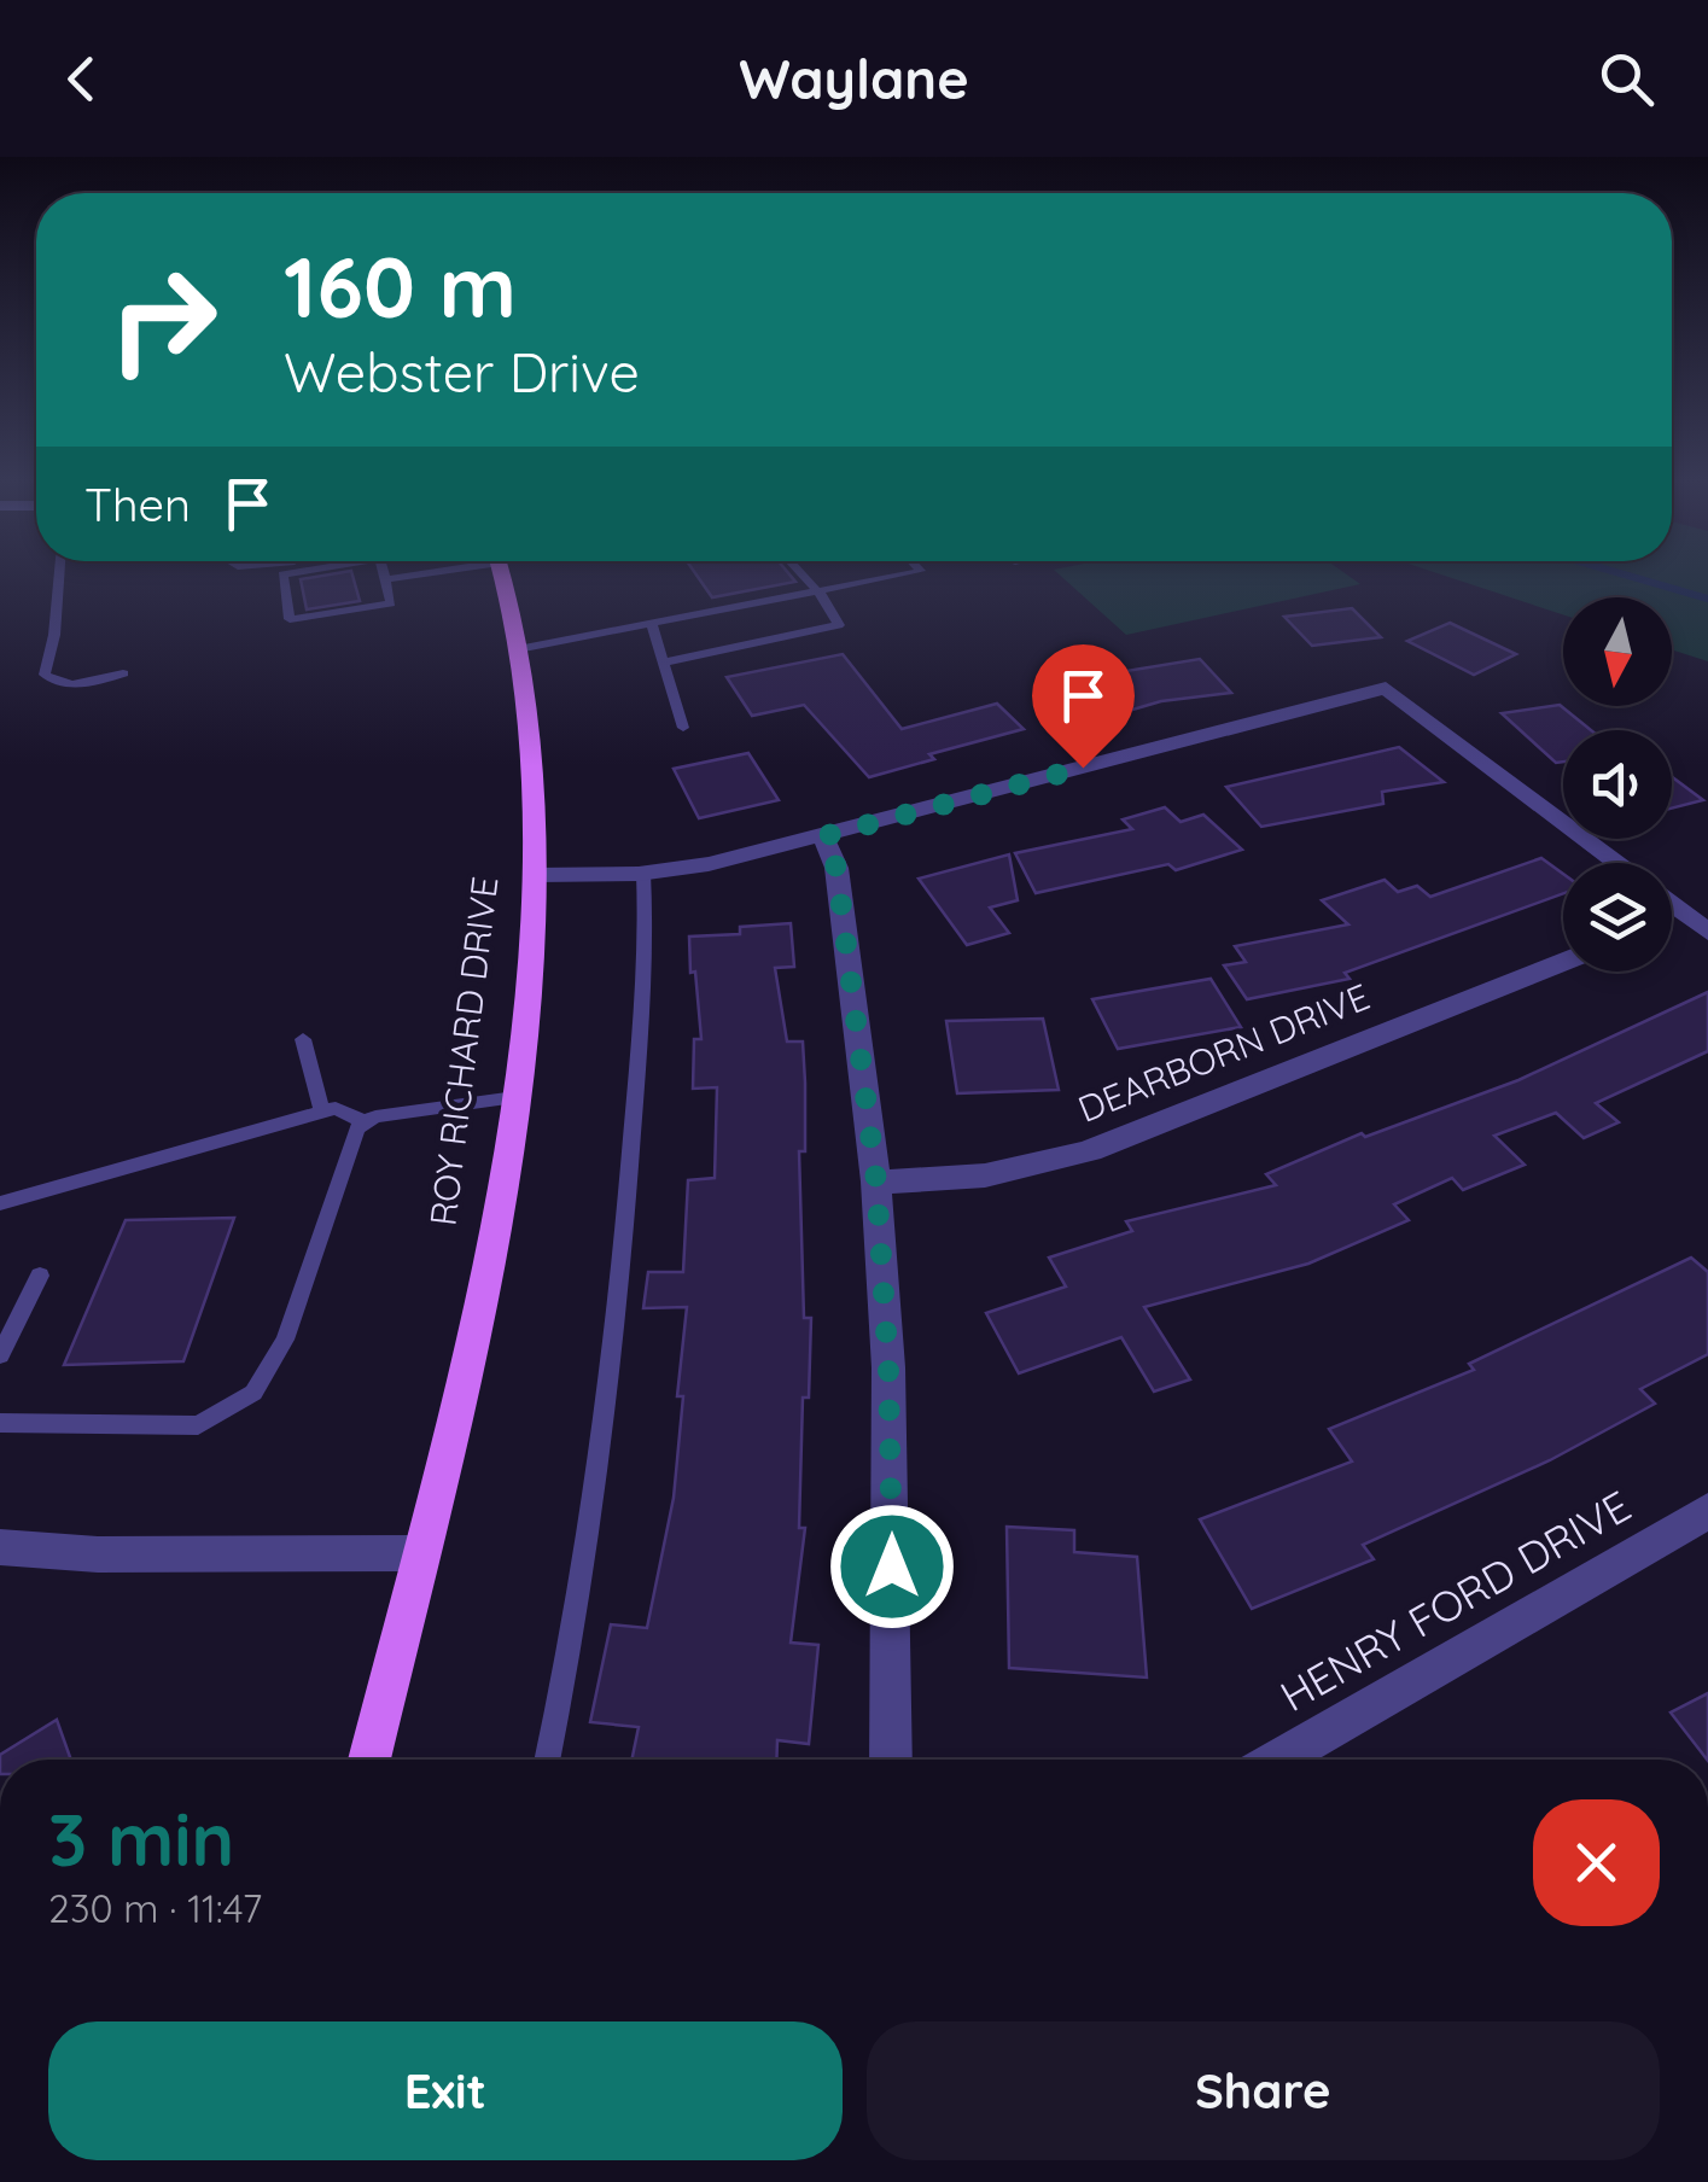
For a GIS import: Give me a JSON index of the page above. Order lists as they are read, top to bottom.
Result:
{
  "streets": {
    "main road": ["ROY RICHARD DRIVE"],
    "street": ["DEARBORN DRIVE", "HENRY FORD DRIVE"]
  },
  "north": "bottom",
  "page": {
    "header": "Waylane",
    "turn": ["160 m", "Webster Drive"],
    "then": "Then",
    "heading": ["3 min", "230 m · 11:47"],
    "buttons": ["Exit", "Share"]
  }
}
